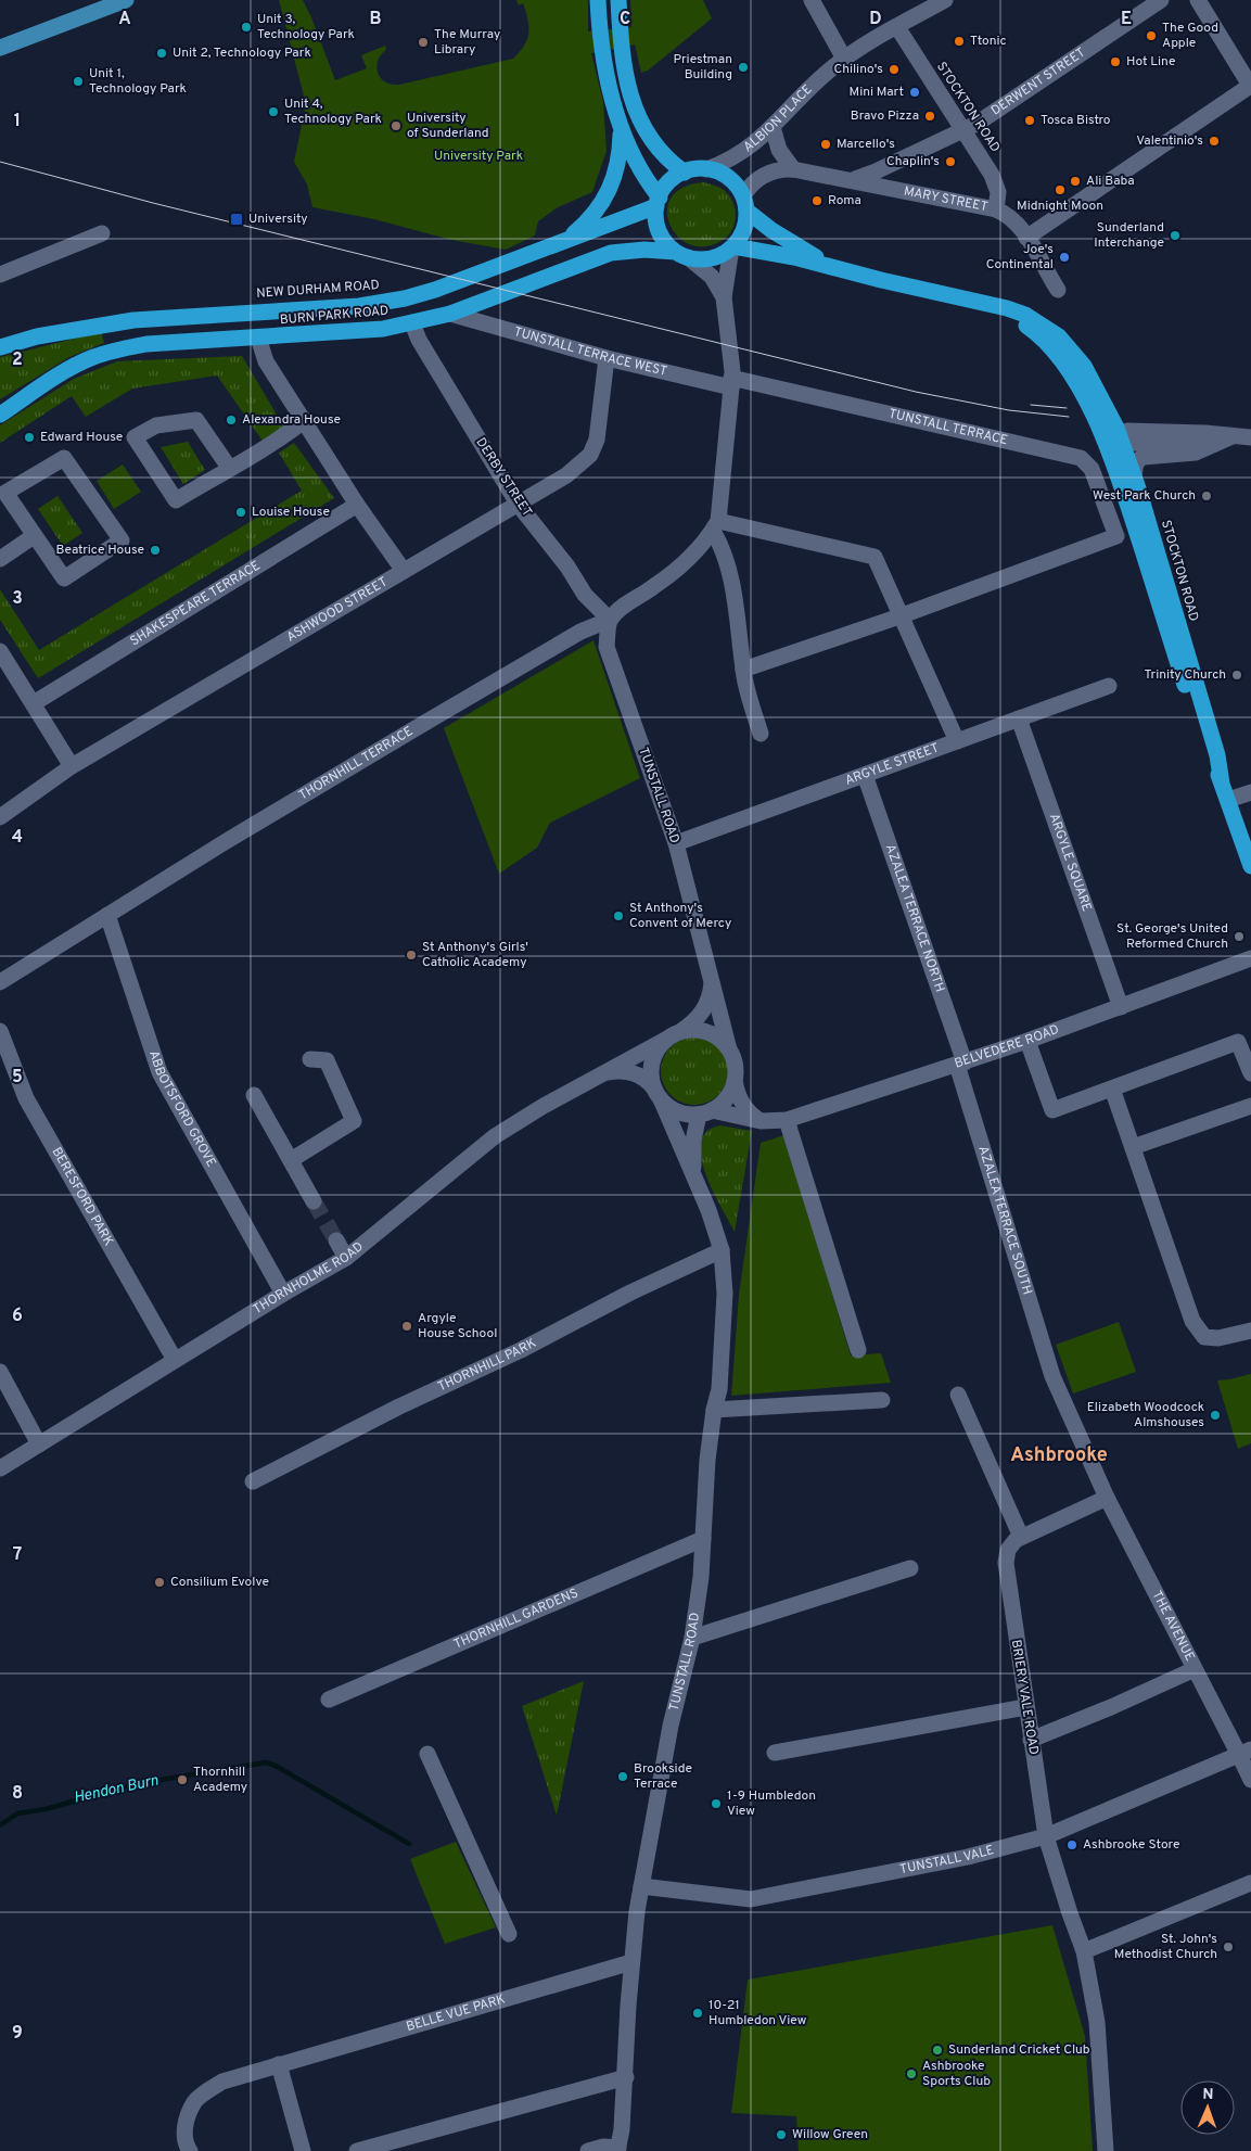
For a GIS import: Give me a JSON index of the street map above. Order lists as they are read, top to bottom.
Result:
{
  "streets": {
    "highway": ["STOCKTON ROAD", "NEW DURHAM ROAD", "BURN PARK ROAD"],
    "street": [
      "DERWENT STREET",
      "ALBION PLACE",
      "MARY STREET",
      "TUNSTALL TERRACE WEST",
      "TUNSTALL TERRACE",
      "DERBY STREET",
      "SHAKESPEARE TERRACE",
      "ASHWOOD STREET",
      "THORNHILL TERRACE",
      "ARGYLE STREET",
      "TUNSTALL ROAD",
      "ARGYLE SQUARE",
      "AZALEA TERRACE NORTH",
      "BELVEDERE ROAD",
      "ABBOTSFORD GROVE",
      "BERESFORD PARK",
      "AZALEA TERRACE SOUTH",
      "THORNHOLME ROAD",
      "THORNHILL PARK",
      "THORNHILL GARDENS",
      "THE AVENUE",
      "BRIERY VALE ROAD",
      "TUNSTALL VALE",
      "BELLE VUE PARK"
    ]
  },
  "crossings": [
    ["DERWENT STREET", "STOCKTON ROAD"],
    ["DERWENT STREET", "MARY STREET"],
    ["STOCKTON ROAD", "ALBION PLACE"],
    ["STOCKTON ROAD", "MARY STREET"],
    ["STOCKTON ROAD", "NEW DURHAM ROAD"],
    ["STOCKTON ROAD", "BURN PARK ROAD"],
    ["ALBION PLACE", "MARY STREET"],
    ["ALBION PLACE", "NEW DURHAM ROAD"],
    ["ALBION PLACE", "BURN PARK ROAD"],
    ["MARY STREET", "NEW DURHAM ROAD"],
    ["MARY STREET", "BURN PARK ROAD"],
    ["NEW DURHAM ROAD", "BURN PARK ROAD"],
    ["BURN PARK ROAD", "TUNSTALL TERRACE WEST"],
    ["BURN PARK ROAD", "DERBY STREET"],
    ["TUNSTALL TERRACE WEST", "TUNSTALL TERRACE"],
    ["TUNSTALL TERRACE WEST", "ASHWOOD STREET"],
    ["DERBY STREET", "ASHWOOD STREET"],
    ["DERBY STREET", "THORNHILL TERRACE"],
    ["DERBY STREET", "TUNSTALL ROAD"],
    ["THORNHILL TERRACE", "TUNSTALL ROAD"],
    ["THORNHILL TERRACE", "ABBOTSFORD GROVE"],
    ["ARGYLE STREET", "TUNSTALL ROAD"],
    ["ARGYLE STREET", "ARGYLE SQUARE"],
    ["ARGYLE STREET", "AZALEA TERRACE NORTH"],
    ["TUNSTALL ROAD", "BELVEDERE ROAD"],
    ["TUNSTALL ROAD", "THORNHOLME ROAD"],
    ["TUNSTALL ROAD", "THORNHILL PARK"],
    ["TUNSTALL ROAD", "THORNHILL GARDENS"],
    ["TUNSTALL ROAD", "TUNSTALL VALE"],
    ["TUNSTALL ROAD", "BELLE VUE PARK"],
    ["ARGYLE SQUARE", "BELVEDERE ROAD"],
    ["AZALEA TERRACE NORTH", "BELVEDERE ROAD"],
    ["AZALEA TERRACE NORTH", "AZALEA TERRACE SOUTH"],
    ["BELVEDERE ROAD", "AZALEA TERRACE SOUTH"],
    ["BELVEDERE ROAD", "THORNHOLME ROAD"],
    ["ABBOTSFORD GROVE", "THORNHOLME ROAD"],
    ["BERESFORD PARK", "THORNHOLME ROAD"],
    ["AZALEA TERRACE SOUTH", "THE AVENUE"],
    ["THE AVENUE", "TUNSTALL VALE"],
    ["BRIERY VALE ROAD", "TUNSTALL VALE"]
  ],
  "districts": ["Ashbrooke"],
  "water": ["Hendon Burn"],
  "parks": ["University Park"],
  "places": {
    "other": [
      "Unit 3, Technology Park",
      "The Good Apple",
      "Ttonic",
      "The Murray Library",
      "Unit 2, Technology Park",
      "Hot Line",
      "Priestman Building",
      "Chilino's",
      "Unit 1, Technology Park",
      "Mini Mart",
      "Unit 4, Technology Park",
      "Bravo Pizza",
      "Tosca Bistro",
      "University of Sunderland",
      "Valentinio's",
      "Marcello's",
      "Chaplin's",
      "Ali Baba",
      "Midnight Moon",
      "Roma",
      "Sunderland Interchange",
      "Joe's Continental",
      "Alexandra House",
      "Edward House",
      "West Park Church",
      "Louise House",
      "Beatrice House",
      "Trinity Church",
      "St Anthony's Convent of Mercy",
      "St. George's United Reformed Church",
      "St Anthony's Girls' Catholic Academy",
      "Argyle House School",
      "Elizabeth Woodcock Almshouses",
      "Consilium Evolve",
      "Brookside Terrace",
      "Thornhill Academy",
      "1-9 Humbledon View",
      "Ashbrooke Store",
      "St. John's Methodist Church",
      "10-21 Humbledon View",
      "Sunderland Cricket Club",
      "Ashbrooke Sports Club",
      "Willow Green"
    ],
    "transit": ["University"]
  },
  "north": "top",
  "grid": {
    "columns": [
      "A",
      "B",
      "C",
      "D",
      "E"
    ],
    "rows": [
      "1",
      "2",
      "3",
      "4",
      "5",
      "6",
      "7",
      "8",
      "9"
    ]
  }
}
